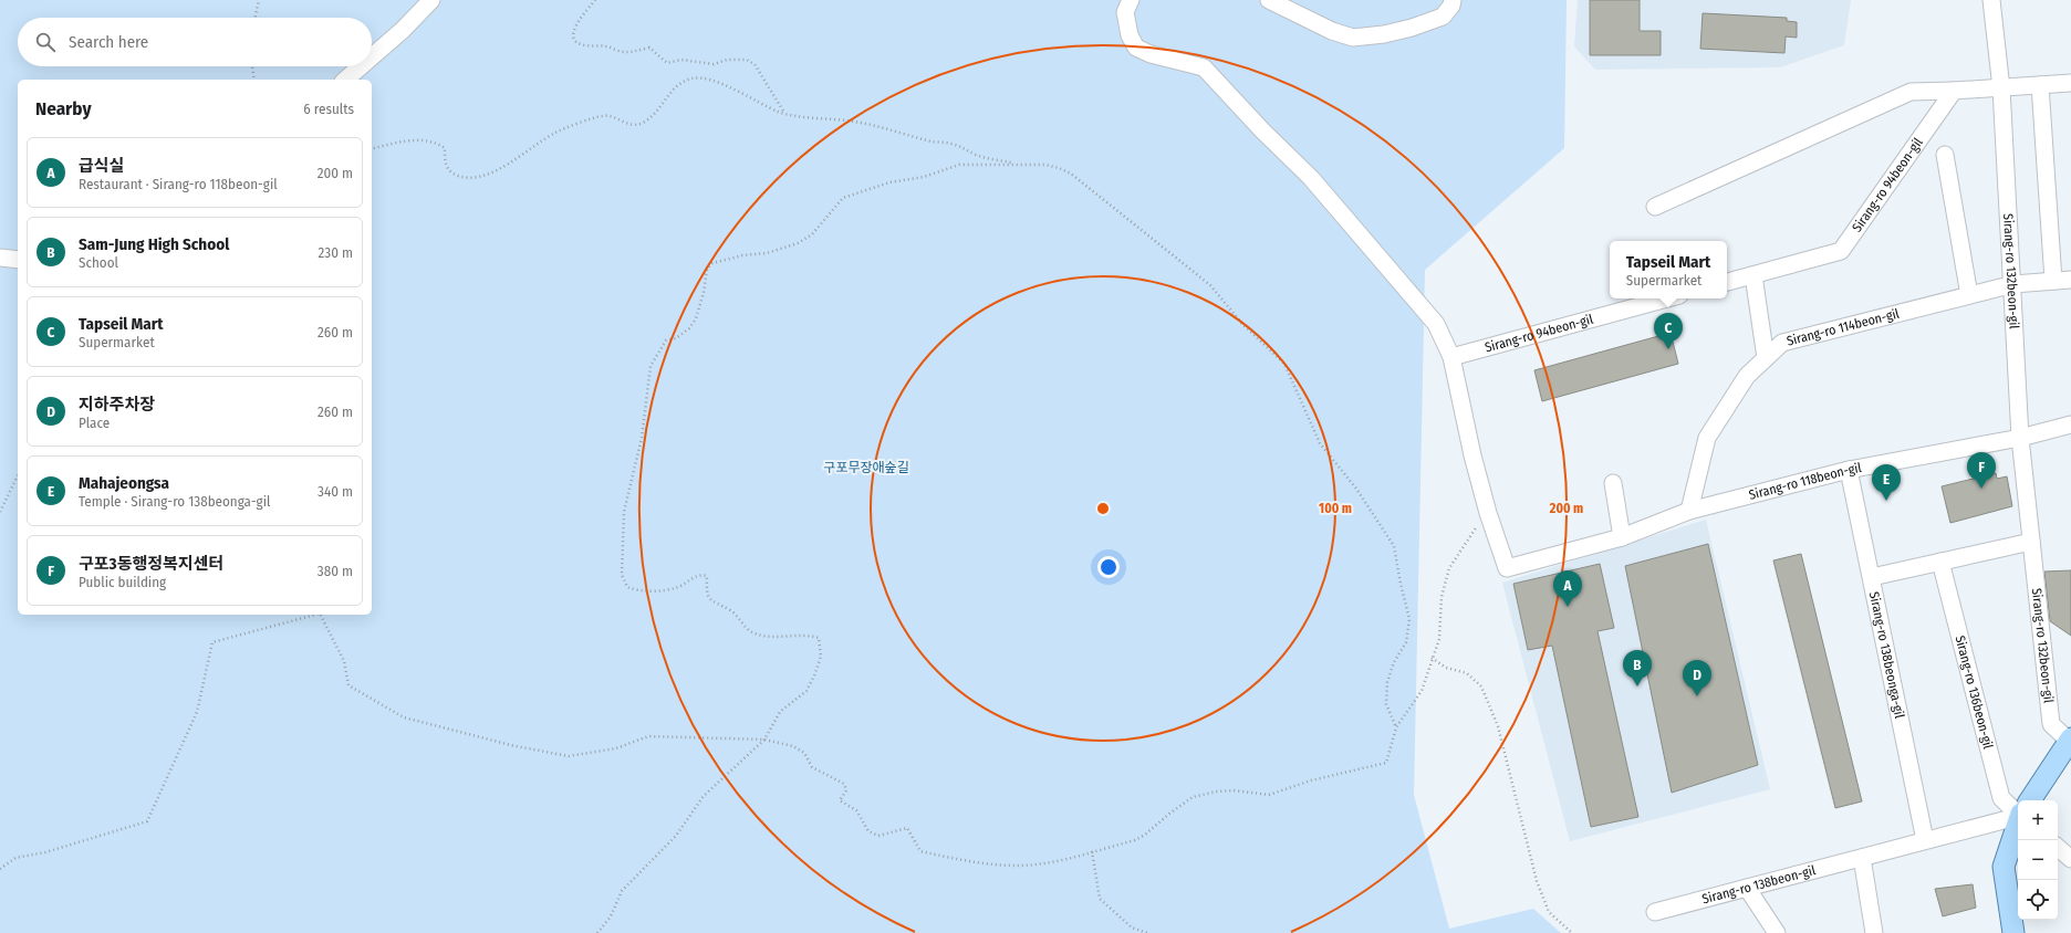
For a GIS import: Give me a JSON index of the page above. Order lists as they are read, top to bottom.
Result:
{
  "streets": {
    "street": [
      "Sirang-ro 94beon-gil",
      "Sirang-ro 132beon-gil",
      "Sirang-ro 114beon-gil",
      "Sirang-ro 118beon-gil",
      "Sirang-ro 138beonga-gil",
      "Sirang-ro 136beon-gil",
      "Sirang-ro 138beon-gil"
    ]
  },
  "crossings": [
    ["Sirang-ro 94beon-gil", "Sirang-ro 118beon-gil"],
    ["Sirang-ro 132beon-gil", "Sirang-ro 114beon-gil"],
    ["Sirang-ro 132beon-gil", "Sirang-ro 118beon-gil"],
    ["Sirang-ro 114beon-gil", "Sirang-ro 118beon-gil"],
    ["Sirang-ro 118beon-gil", "Sirang-ro 138beonga-gil"],
    ["Sirang-ro 138beonga-gil", "Sirang-ro 138beon-gil"]
  ],
  "parks": ["구포무장애숲길"],
  "page": {
    "search": "Search here",
    "heading": ["Nearby", "6 results"],
    "list": [
      {
        "mark": "A",
        "name": "급식실",
        "note": "Restaurant · Sirang-ro 118beon-gil",
        "value": "200 m"
      },
      {
        "mark": "B",
        "name": "Sam-Jung High School",
        "note": "School",
        "value": "230 m"
      },
      {
        "mark": "C",
        "name": "Tapseil Mart",
        "note": "Supermarket",
        "value": "260 m"
      },
      {
        "mark": "D",
        "name": "지하주차장",
        "note": "Place",
        "value": "260 m"
      },
      {
        "mark": "E",
        "name": "Mahajeongsa",
        "note": "Temple · Sirang-ro 138beonga-gil",
        "value": "340 m"
      },
      {
        "mark": "F",
        "name": "구포3동행정복지센터",
        "note": "Public building",
        "value": "380 m"
      }
    ],
    "popup": ["Tapseil Mart", "Supermarket"],
    "pins": [
      "C",
      "F",
      "E",
      "A",
      "B",
      "D"
    ],
    "map_buttons": ["+", "−"]
  },
  "rings": ["100 m", "200 m"]
}
